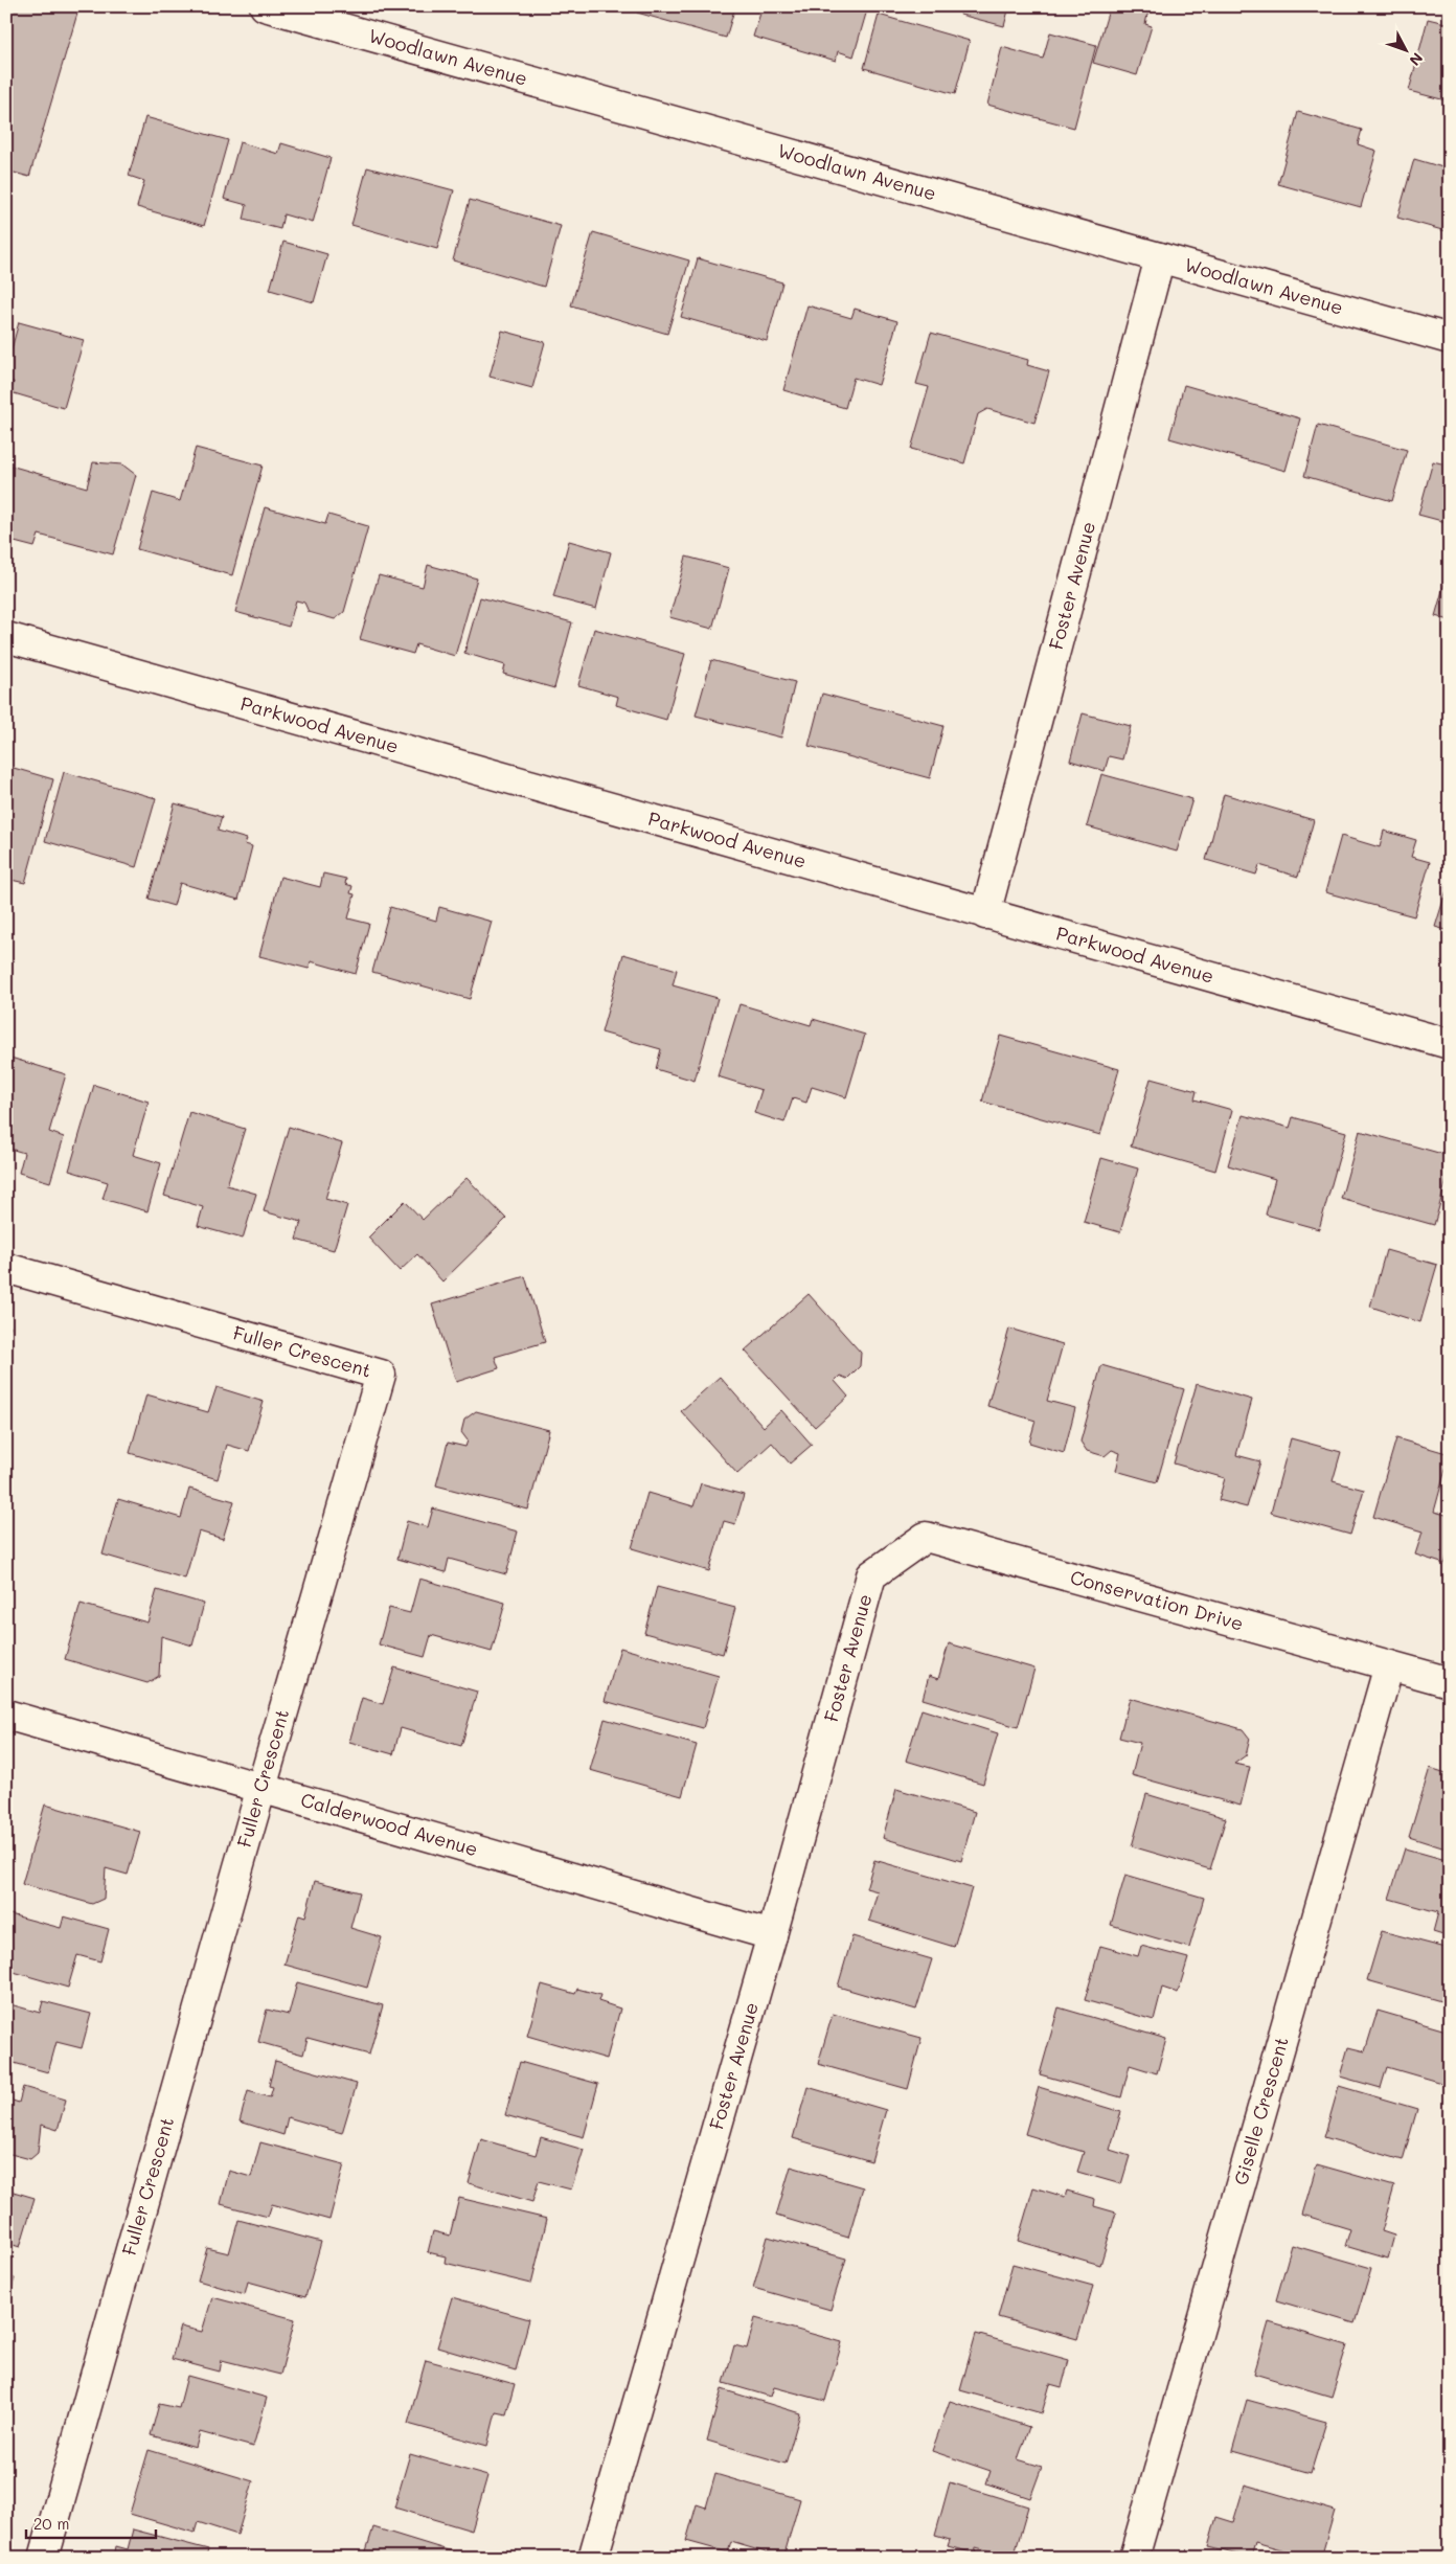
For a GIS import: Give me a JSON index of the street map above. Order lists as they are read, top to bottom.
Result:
{
  "streets": {
    "street": [
      "Woodlawn Avenue",
      "Foster Avenue",
      "Parkwood Avenue",
      "Fuller Crescent",
      "Conservation Drive",
      "Calderwood Avenue",
      "Giselle Crescent"
    ]
  },
  "crossings": [
    ["Woodlawn Avenue", "Foster Avenue"],
    ["Foster Avenue", "Parkwood Avenue"],
    ["Foster Avenue", "Conservation Drive"],
    ["Foster Avenue", "Calderwood Avenue"],
    ["Fuller Crescent", "Calderwood Avenue"],
    ["Conservation Drive", "Giselle Crescent"]
  ],
  "scale_bar": "20 m",
  "north": "bottom right"
}
